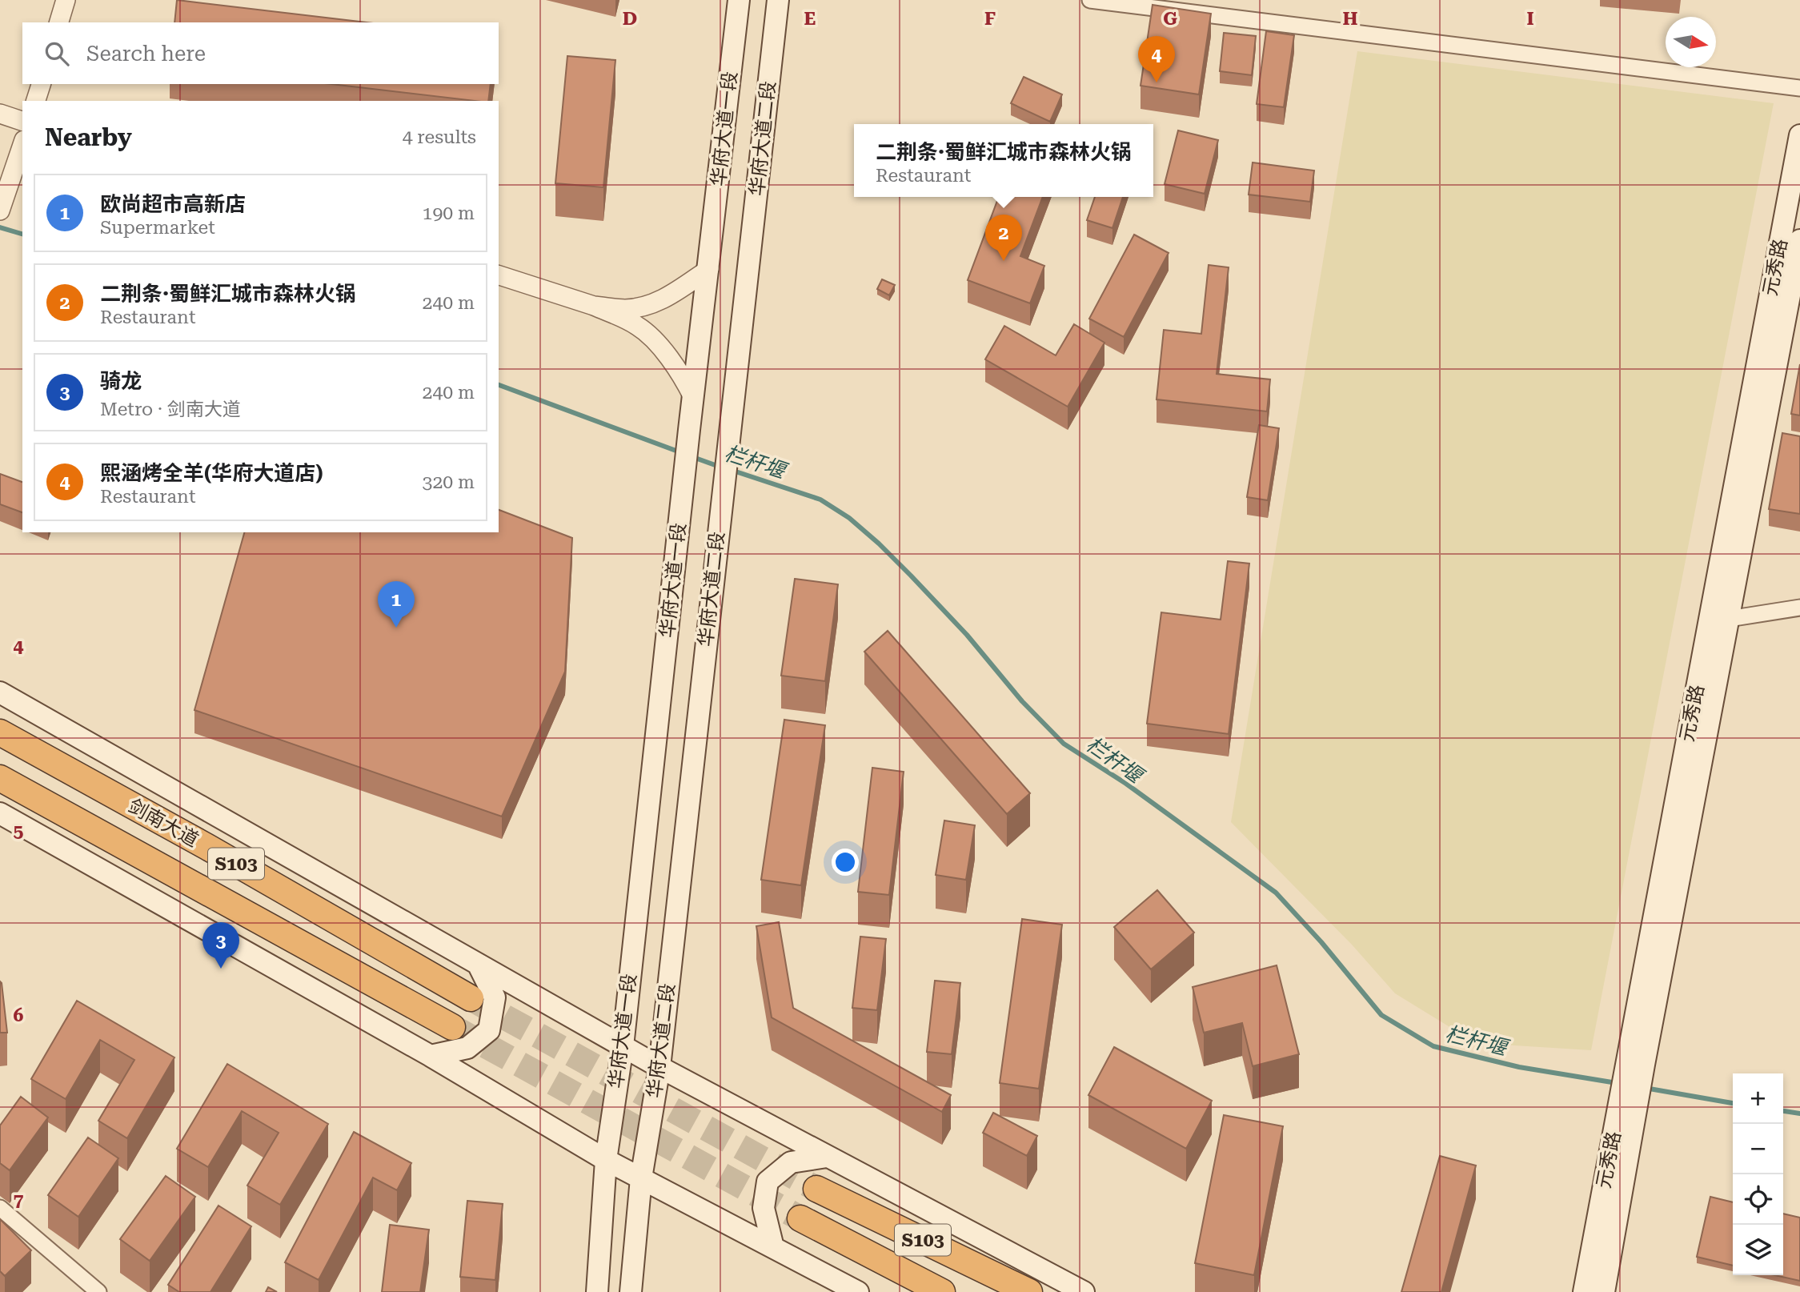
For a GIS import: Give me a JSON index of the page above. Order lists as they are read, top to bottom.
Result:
{
  "streets": {
    "highway": ["剑南大道", "S103"],
    "main road": ["华府大道一段", "华府大道二段", "元秀路"]
  },
  "water": ["栏杆堰"],
  "north": "right",
  "page": {
    "search": "Search here",
    "pins": [
      "4",
      "2",
      "1",
      "3"
    ],
    "heading": ["Nearby", "4 results"],
    "popup": ["二荆条·蜀鲜汇城市森林火锅", "Restaurant"],
    "list": [
      {
        "mark": "1",
        "name": "欧尚超市高新店",
        "note": "Supermarket",
        "value": "190 m"
      },
      {
        "mark": "2",
        "name": "二荆条·蜀鲜汇城市森林火锅",
        "note": "Restaurant",
        "value": "240 m"
      },
      {
        "mark": "3",
        "name": "骑龙",
        "note": "Metro · 剑南大道",
        "value": "240 m"
      },
      {
        "mark": "4",
        "name": "熙涵烤全羊(华府大道店)",
        "note": "Restaurant",
        "value": "320 m"
      }
    ],
    "map_buttons": ["+", "−"]
  },
  "grid": {
    "columns": [
      "D",
      "E",
      "F",
      "G",
      "H",
      "I"
    ],
    "rows": [
      "4",
      "5",
      "6",
      "7"
    ]
  }
}
